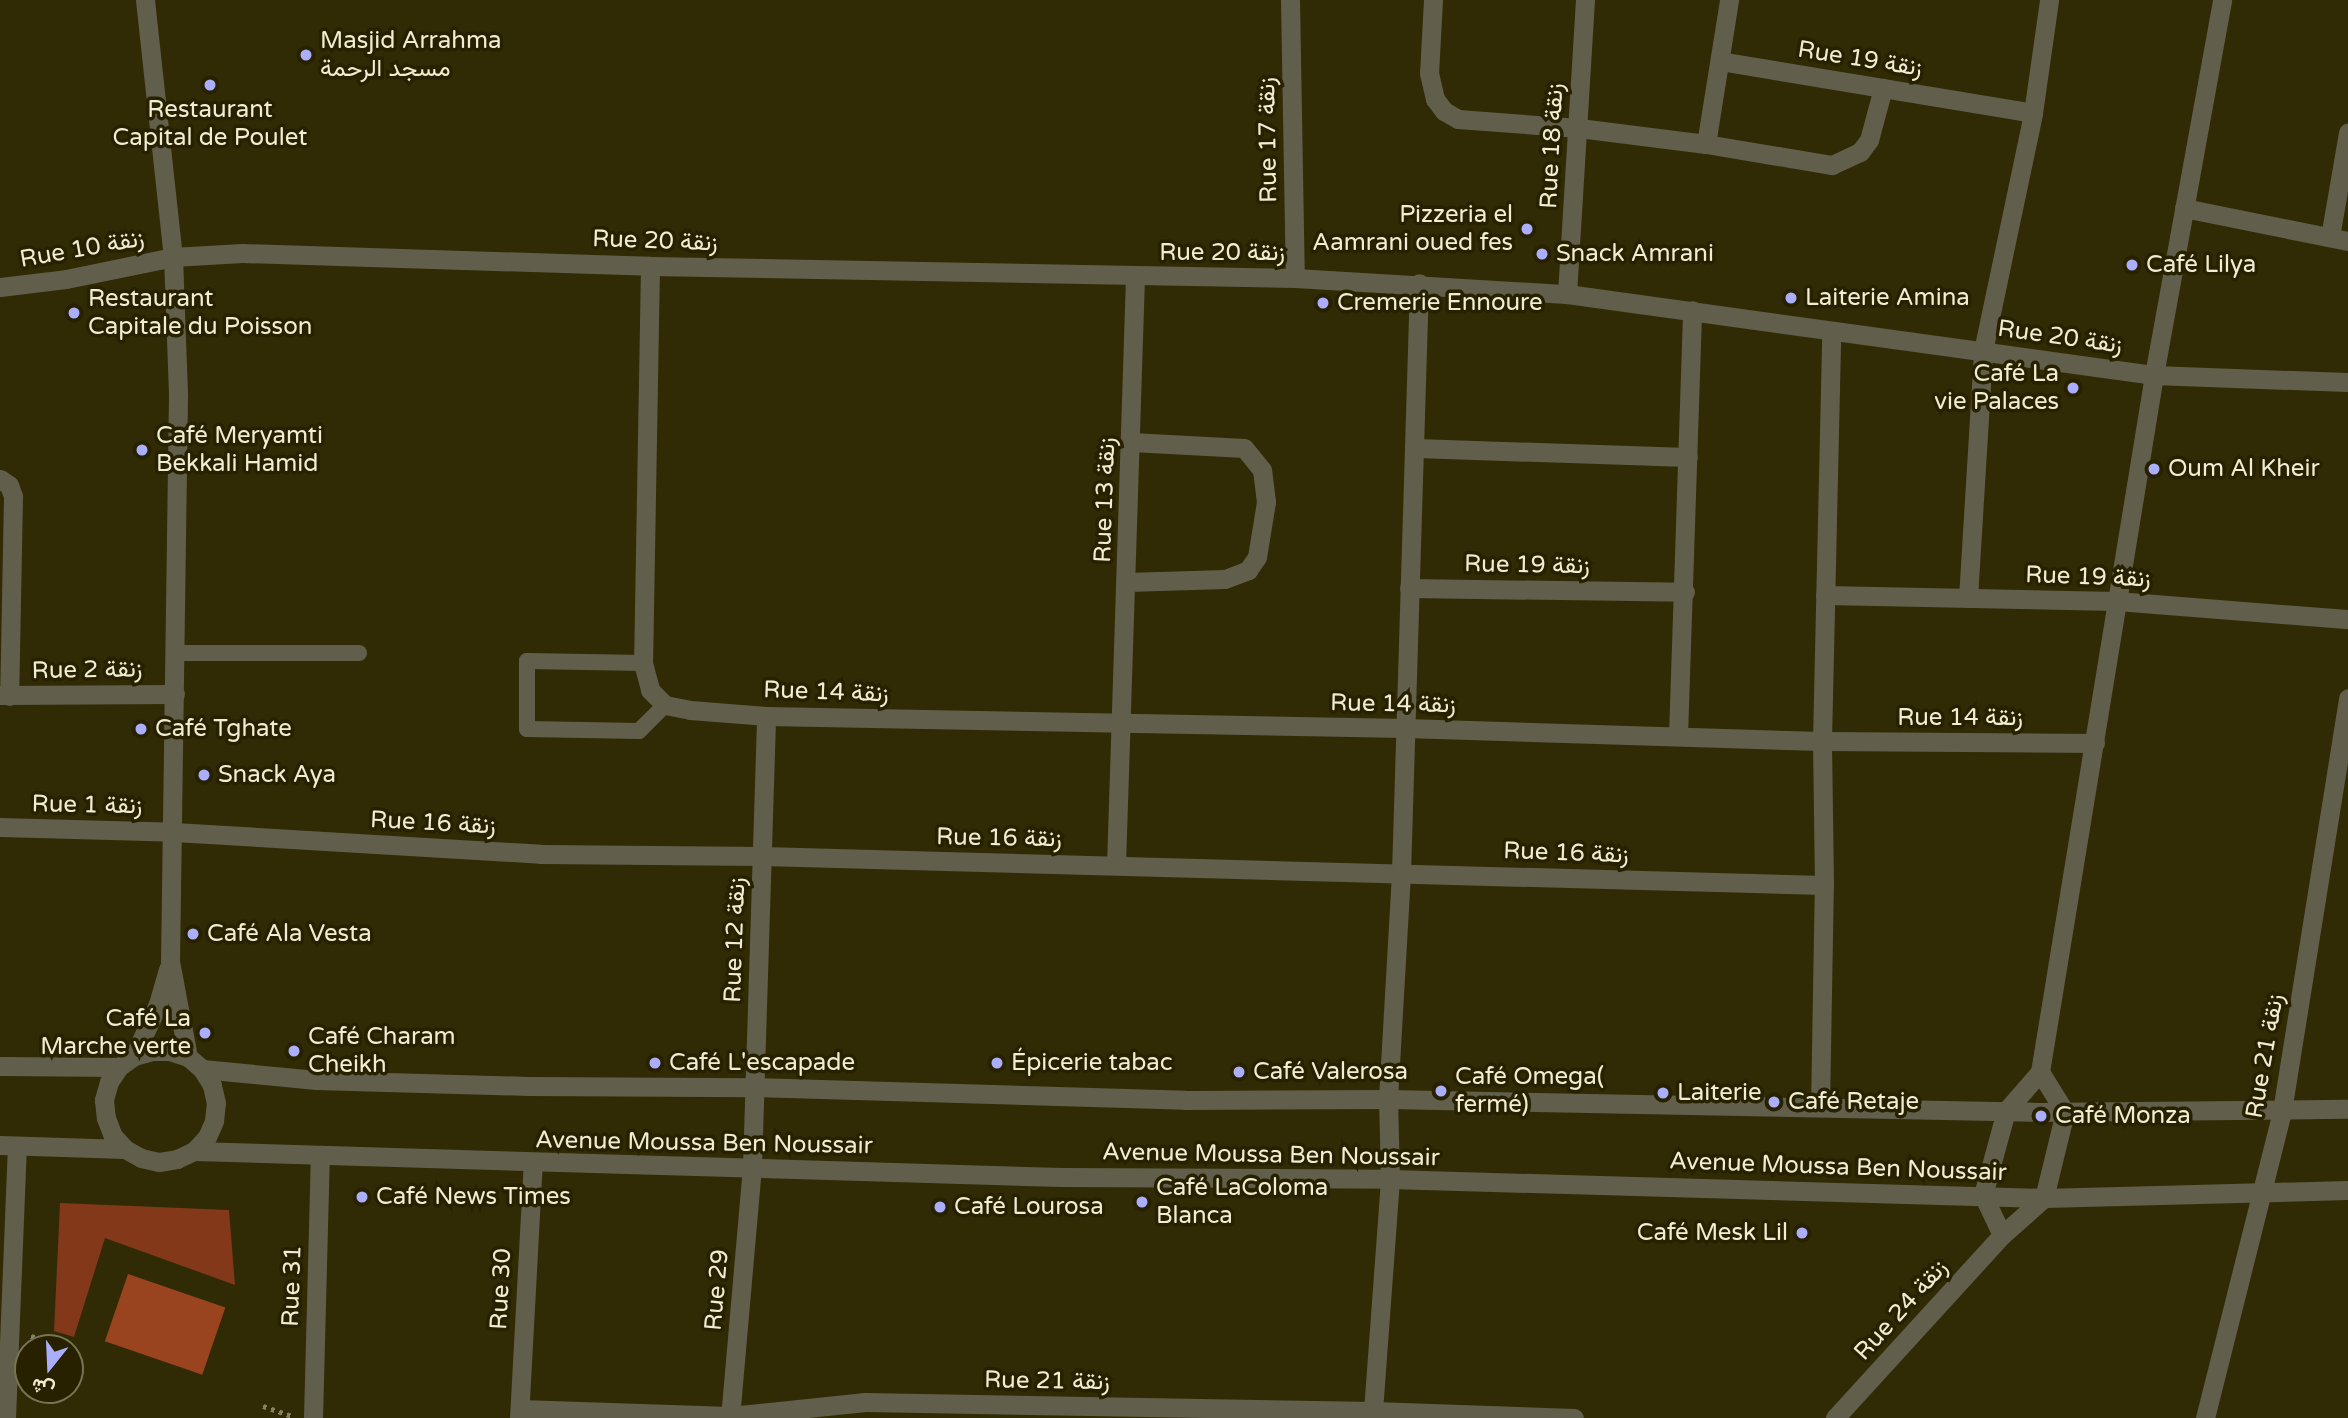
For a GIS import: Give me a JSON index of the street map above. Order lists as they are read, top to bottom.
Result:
{
  "streets": {
    "street": [
      "Rue 19 زنقة",
      "Rue 17 زنقة",
      "Rue 18 زنقة",
      "Rue 20 زنقة",
      "Rue 10 زنقة",
      "Rue 13 زنقة",
      "Rue 2 زنقة",
      "Rue 14 زنقة",
      "Rue 1 زنقة",
      "Rue 16 زنقة",
      "Rue 12 زنقة",
      "Rue 21 زنقة",
      "Avenue Moussa Ben Noussair",
      "Rue 31",
      "Rue 30",
      "Rue 29",
      "Rue 24 زنقة"
    ]
  },
  "crossings": [
    ["Rue 17 زنقة", "Rue 20 زنقة"],
    ["Rue 18 زنقة", "Rue 20 زنقة"],
    ["Rue 20 زنقة", "Rue 10 زنقة"],
    ["Rue 20 زنقة", "Rue 13 زنقة"],
    ["Rue 13 زنقة", "Rue 14 زنقة"],
    ["Rue 13 زنقة", "Rue 16 زنقة"],
    ["Rue 14 زنقة", "Rue 12 زنقة"],
    ["Rue 1 زنقة", "Rue 16 زنقة"],
    ["Rue 16 زنقة", "Rue 12 زنقة"],
    ["Rue 12 زنقة", "Avenue Moussa Ben Noussair"],
    ["Rue 12 زنقة", "Rue 29"],
    ["Rue 21 زنقة", "Avenue Moussa Ben Noussair"],
    ["Rue 21 زنقة", "Rue 30"],
    ["Rue 21 زنقة", "Rue 29"],
    ["Avenue Moussa Ben Noussair", "Rue 31"],
    ["Avenue Moussa Ben Noussair", "Rue 30"],
    ["Avenue Moussa Ben Noussair", "Rue 29"],
    ["Avenue Moussa Ben Noussair", "Rue 24 زنقة"]
  ],
  "places": [
    "Masjid Arrahma مسجد الرحمة",
    "Restaurant Capital de Poulet",
    "Pizzeria el Aamrani oued fes",
    "Snack Amrani",
    "Café Lilya",
    "Laiterie Amina",
    "Cremerie Ennoure",
    "Restaurant Capitale du Poisson",
    "Café La vie Palaces",
    "Café Meryamti Bekkali Hamid",
    "Oum Al Kheir",
    "Café Tghate",
    "Snack Aya",
    "Café Ala Vesta",
    "Café La Marche verte",
    "Café Charam Cheikh",
    "Café L'escapade",
    "Épicerie tabac",
    "Café Valerosa",
    "Café Omega( fermé)",
    "Laiterie",
    "Café Retaje",
    "Café Monza",
    "Café News Times",
    "Café LaColoma Blanca",
    "Café Lourosa",
    "Café Mesk Lil"
  ],
  "north": "bottom"
}
